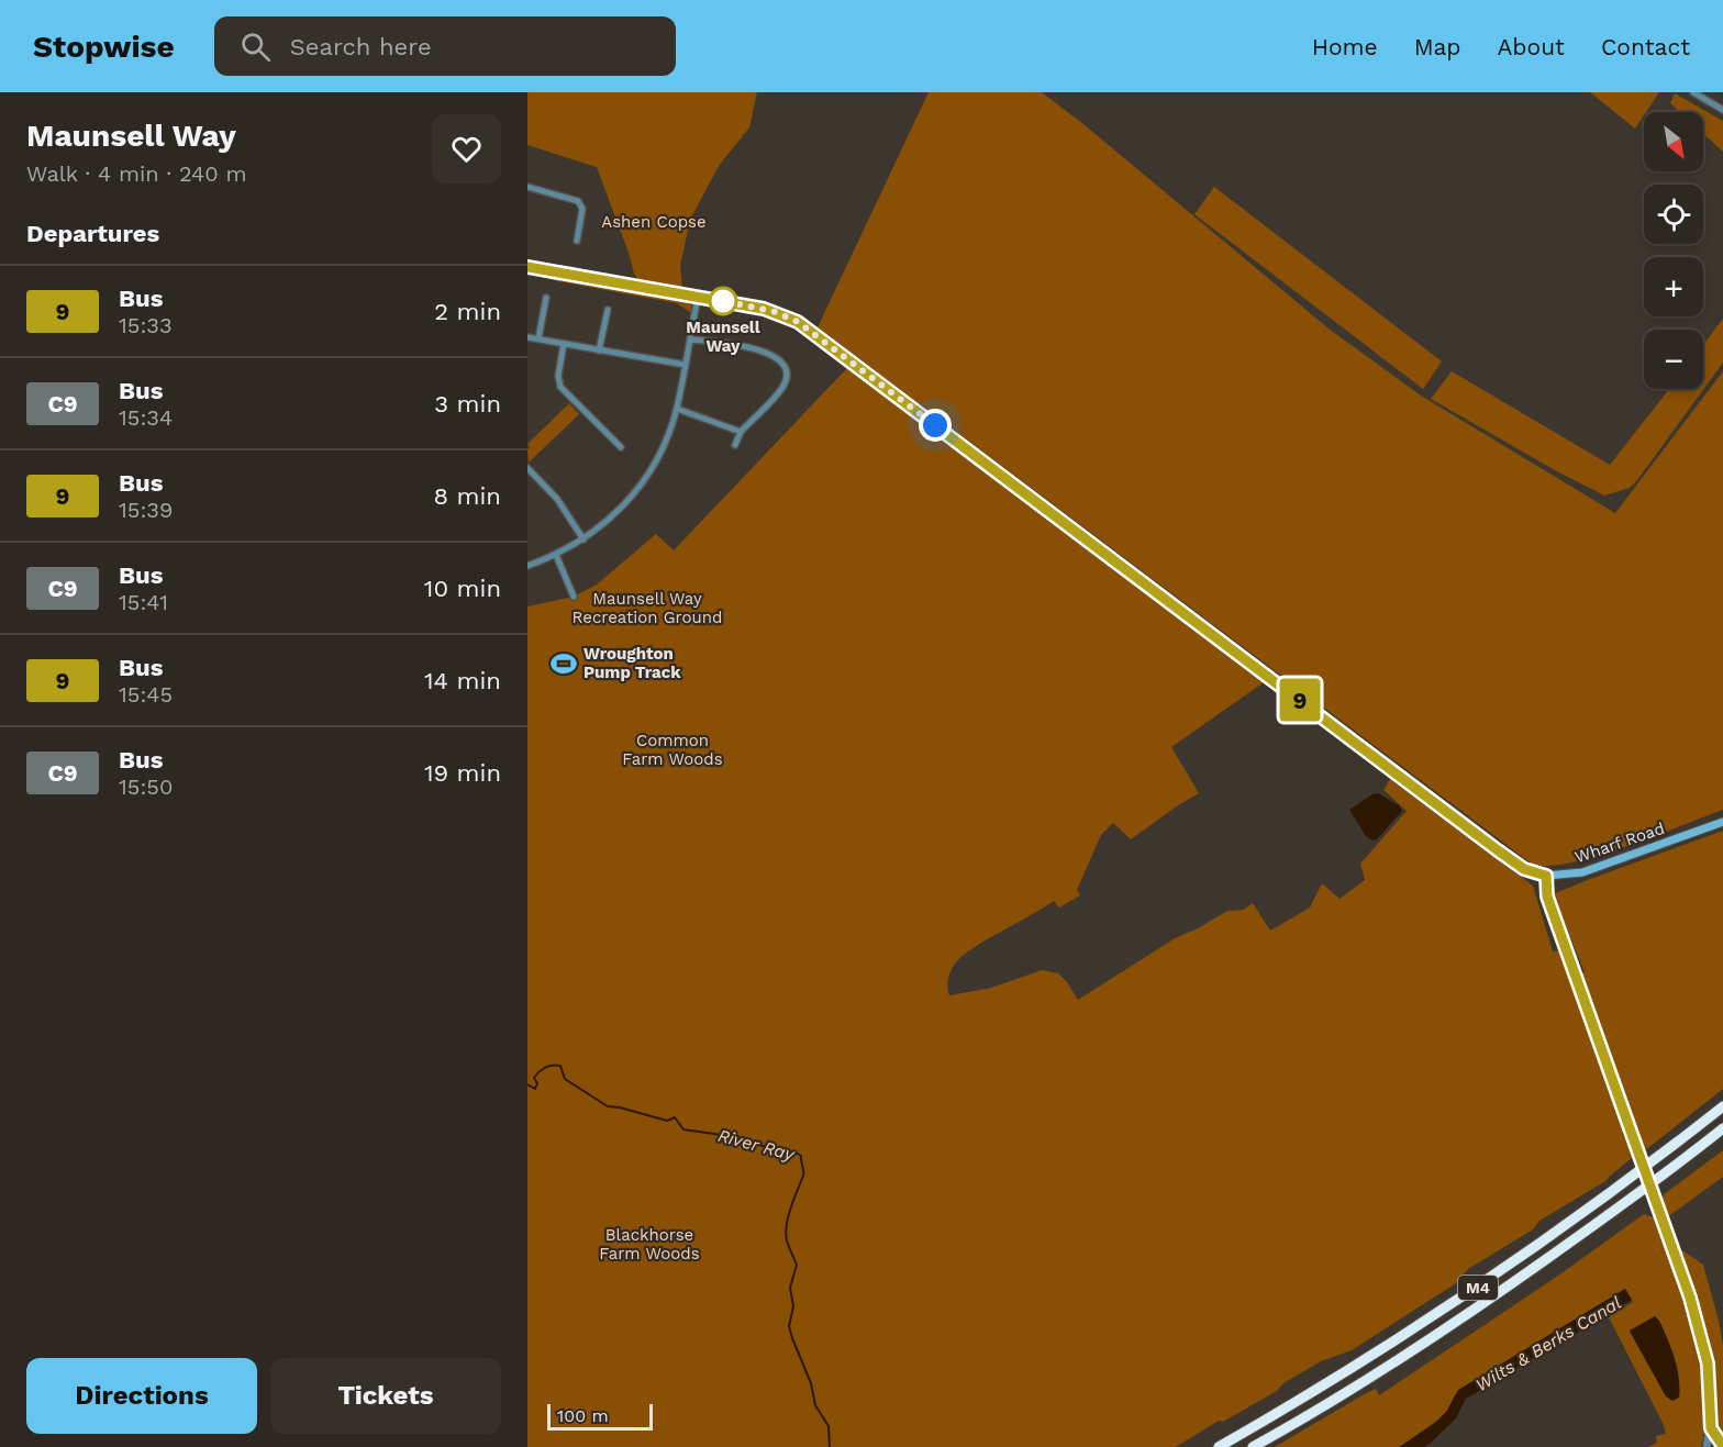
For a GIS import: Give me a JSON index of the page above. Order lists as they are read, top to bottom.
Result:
{
  "streets": {
    "highway": ["M4"],
    "main road": ["Wharf Road"]
  },
  "water": ["River Ray", "Wilts & Berks Canal"],
  "parks": [
    "Ashen Copse",
    "Maunsell Way Recreation Ground",
    "Common Farm Woods",
    "Blackhorse Farm Woods"
  ],
  "places": {
    "other": ["Maunsell Way"],
    "sports": ["Wroughton Pump Track"]
  },
  "lines": ["bus line 9"],
  "scale_bar": "100 m",
  "north": "bottom right",
  "page": {
    "header": "Stopwise",
    "search": "Search here",
    "nav": [
      "Home",
      "Map",
      "About",
      "Contact"
    ],
    "heading": [
      ["Maunsell Way", "Walk · 4 min · 240 m"],
      "Departures"
    ],
    "on_map": "9",
    "map_buttons": ["+", "−"],
    "list": [
      {
        "mark": "9",
        "name": "Bus",
        "note": "15:33",
        "value": "2 min"
      },
      {
        "mark": "C9",
        "name": "Bus",
        "note": "15:34",
        "value": "3 min"
      },
      {
        "mark": "9",
        "name": "Bus",
        "note": "15:39",
        "value": "8 min"
      },
      {
        "mark": "C9",
        "name": "Bus",
        "note": "15:41",
        "value": "10 min"
      },
      {
        "mark": "9",
        "name": "Bus",
        "note": "15:45",
        "value": "14 min"
      },
      {
        "mark": "C9",
        "name": "Bus",
        "note": "15:50",
        "value": "19 min"
      }
    ],
    "buttons": ["Directions", "Tickets"],
    "scale": "100 m"
  }
}
